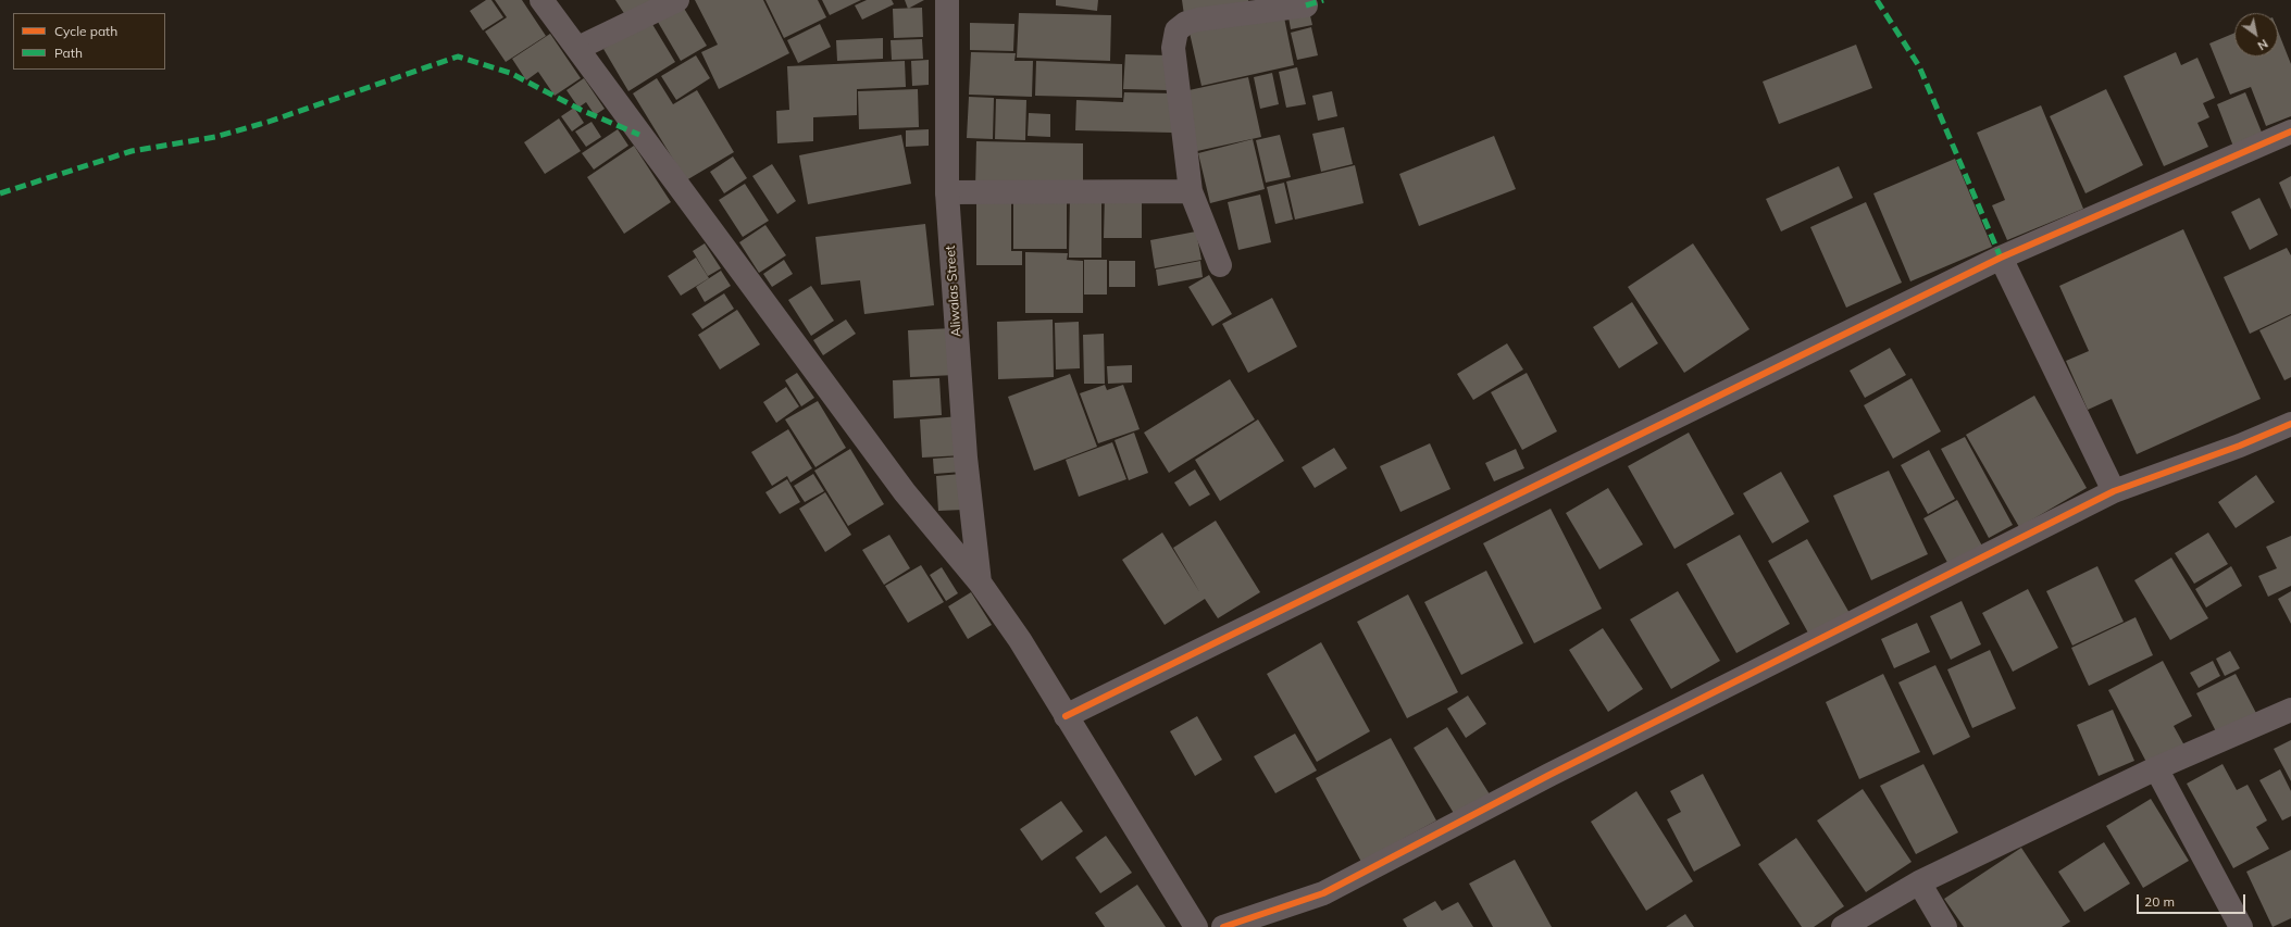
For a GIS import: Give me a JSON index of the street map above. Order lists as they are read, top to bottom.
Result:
{
  "streets": {
    "street": ["Aliwalas Street"]
  },
  "legend": ["Cycle path", "Path"],
  "scale_bar": "20 m",
  "north": "bottom right"
}
